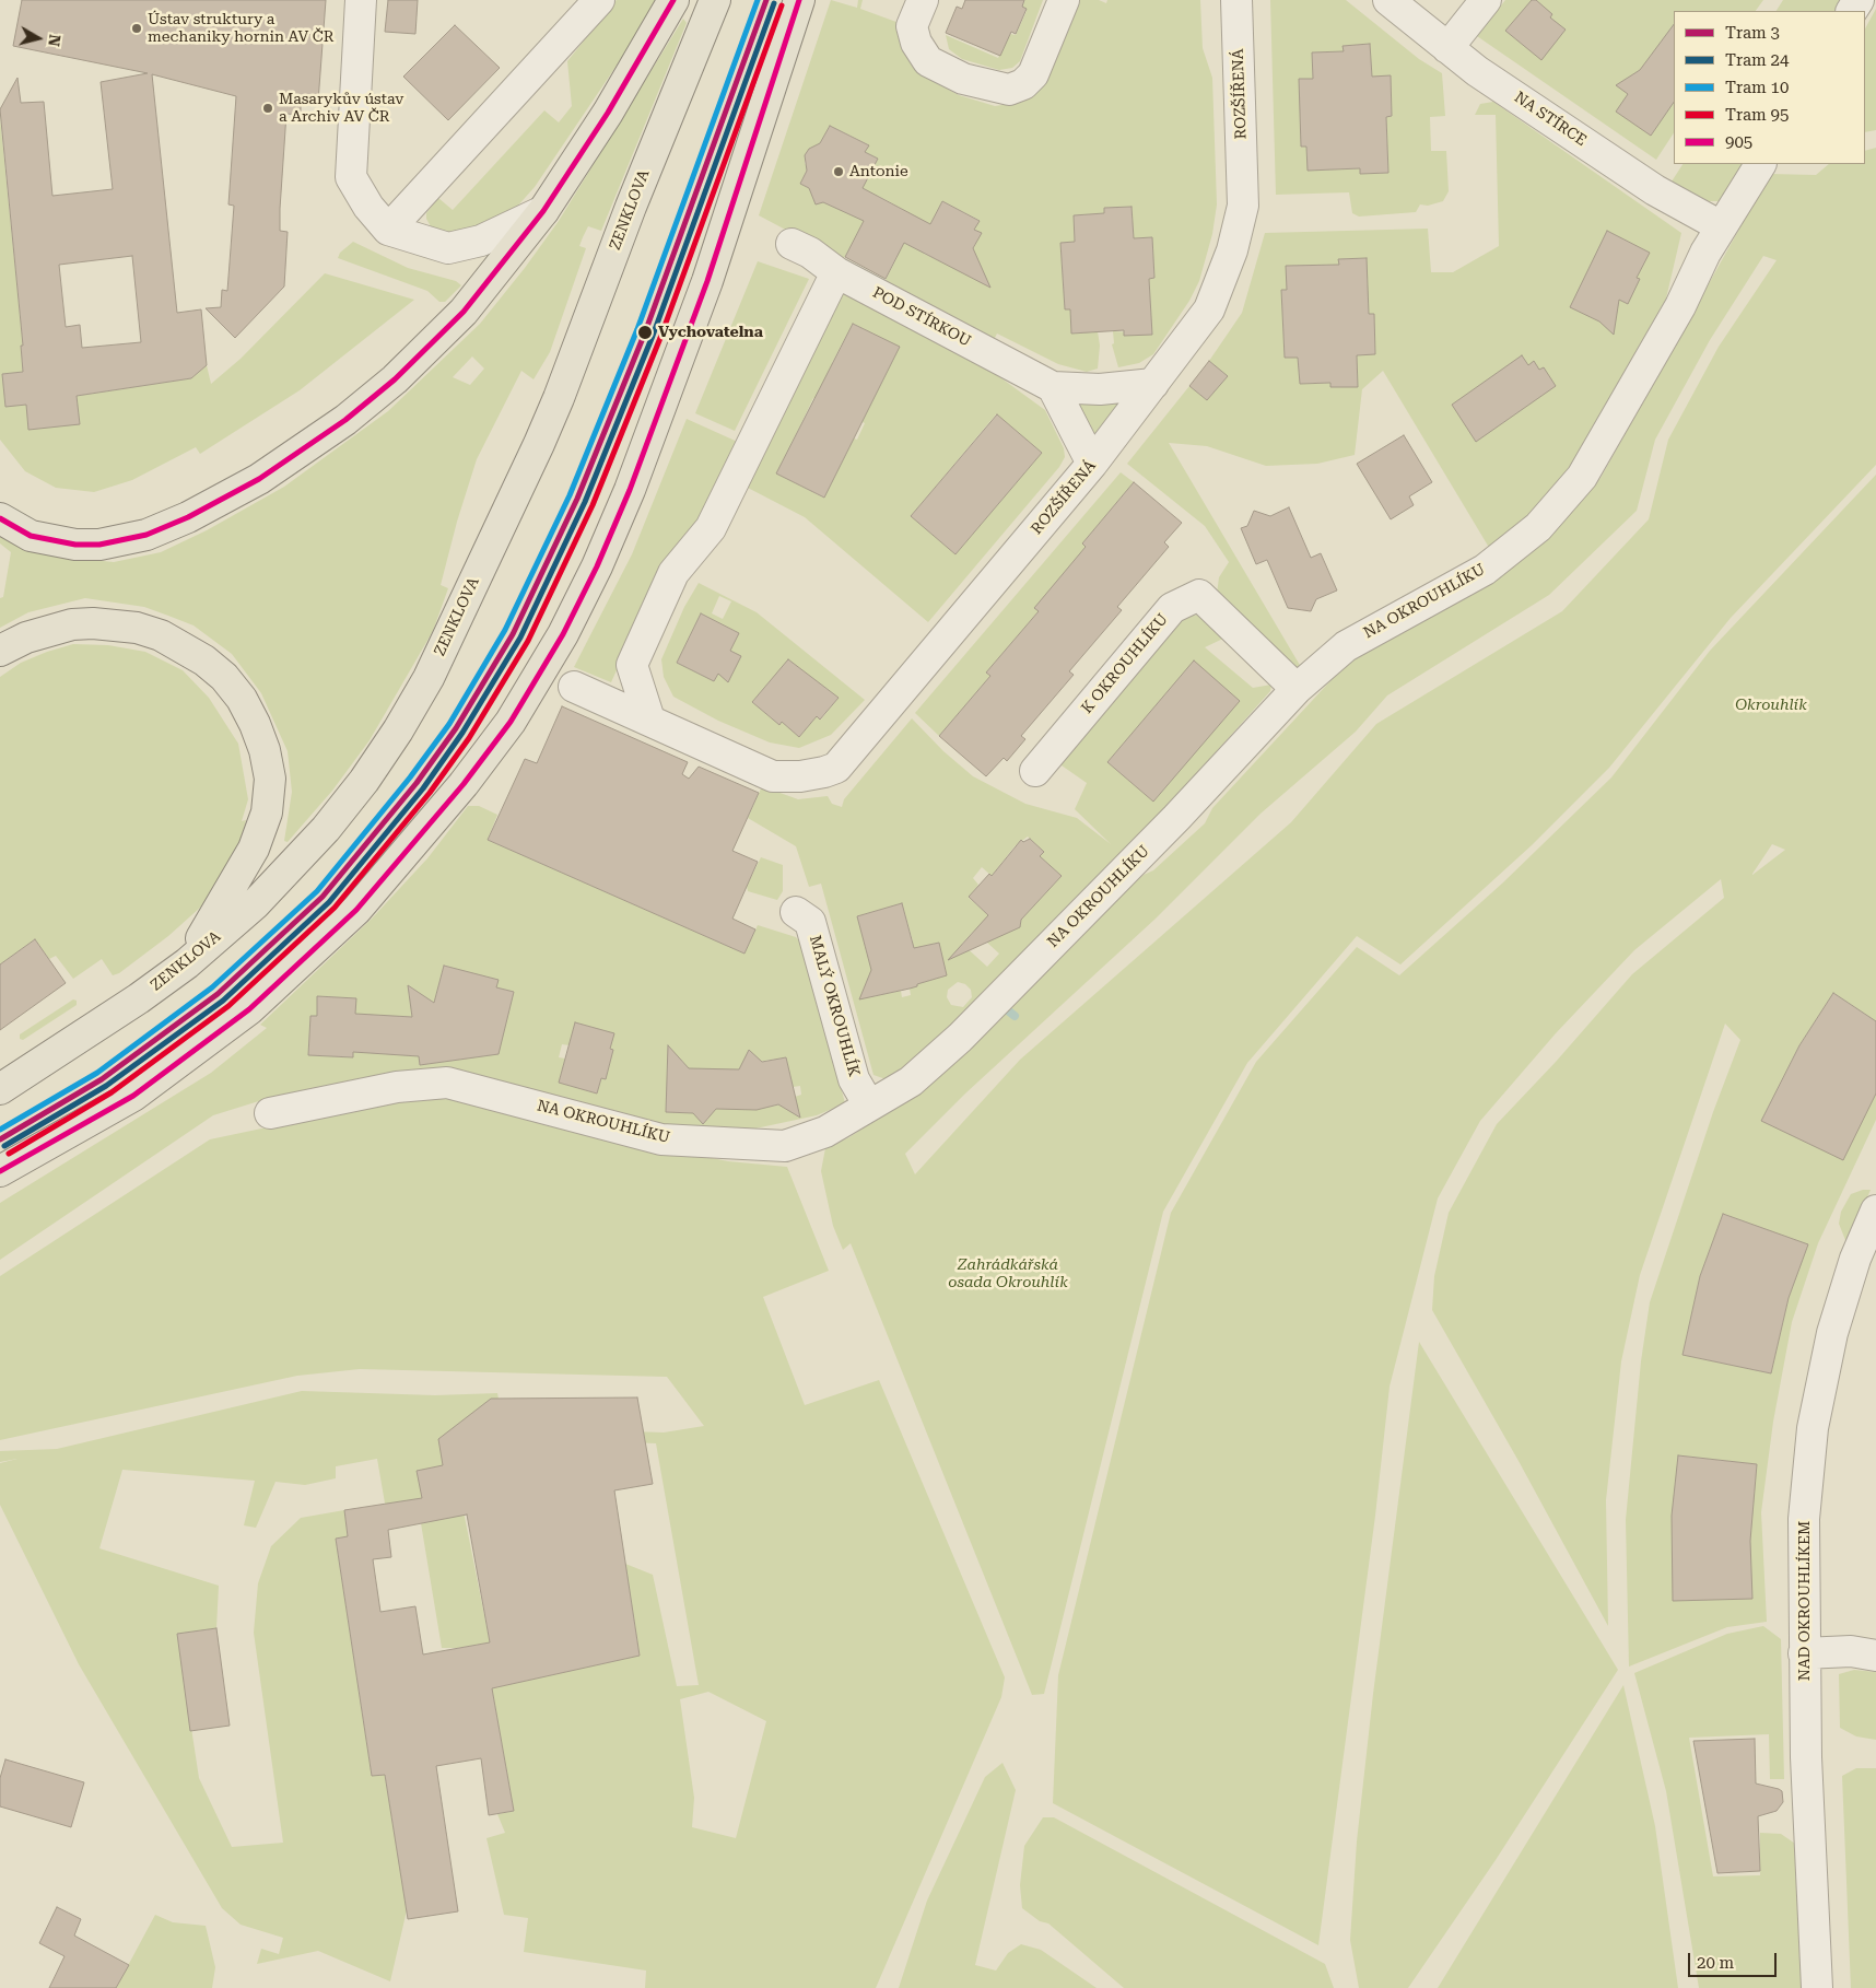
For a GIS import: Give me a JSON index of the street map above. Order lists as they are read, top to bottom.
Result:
{
  "streets": {
    "main road": ["ZENKLOVA"],
    "street": [
      "ROZŠÍŘENÁ",
      "NA STÍRCE",
      "POD STÍRKOU",
      "NA OKROUHLÍKU",
      "K OKROUHLÍKU",
      "MALÝ OKROUHLÍK",
      "NAD OKROUHLÍKEM"
    ]
  },
  "crossings": [
    ["ROZŠÍŘENÁ", "POD STÍRKOU"],
    ["NA STÍRCE", "NA OKROUHLÍKU"],
    ["NA OKROUHLÍKU", "K OKROUHLÍKU"],
    ["NA OKROUHLÍKU", "MALÝ OKROUHLÍK"]
  ],
  "parks": ["Okrouhlík", "Zahrádkářská osada Okrouhlík"],
  "places": [
    "Ústav struktury a mechaniky hornin AV ČR",
    "Masarykův ústav a Archiv AV ČR",
    "Antonie",
    "Vychovatelna"
  ],
  "lines": [
    "tram line 3",
    "tram line 10",
    "transit line 905",
    "tram line 24",
    "tram line 95"
  ],
  "legend": [
    "Tram 3",
    "Tram 24",
    "Tram 10",
    "Tram 95",
    "905"
  ],
  "scale_bar": "20 m",
  "north": "right"
}
